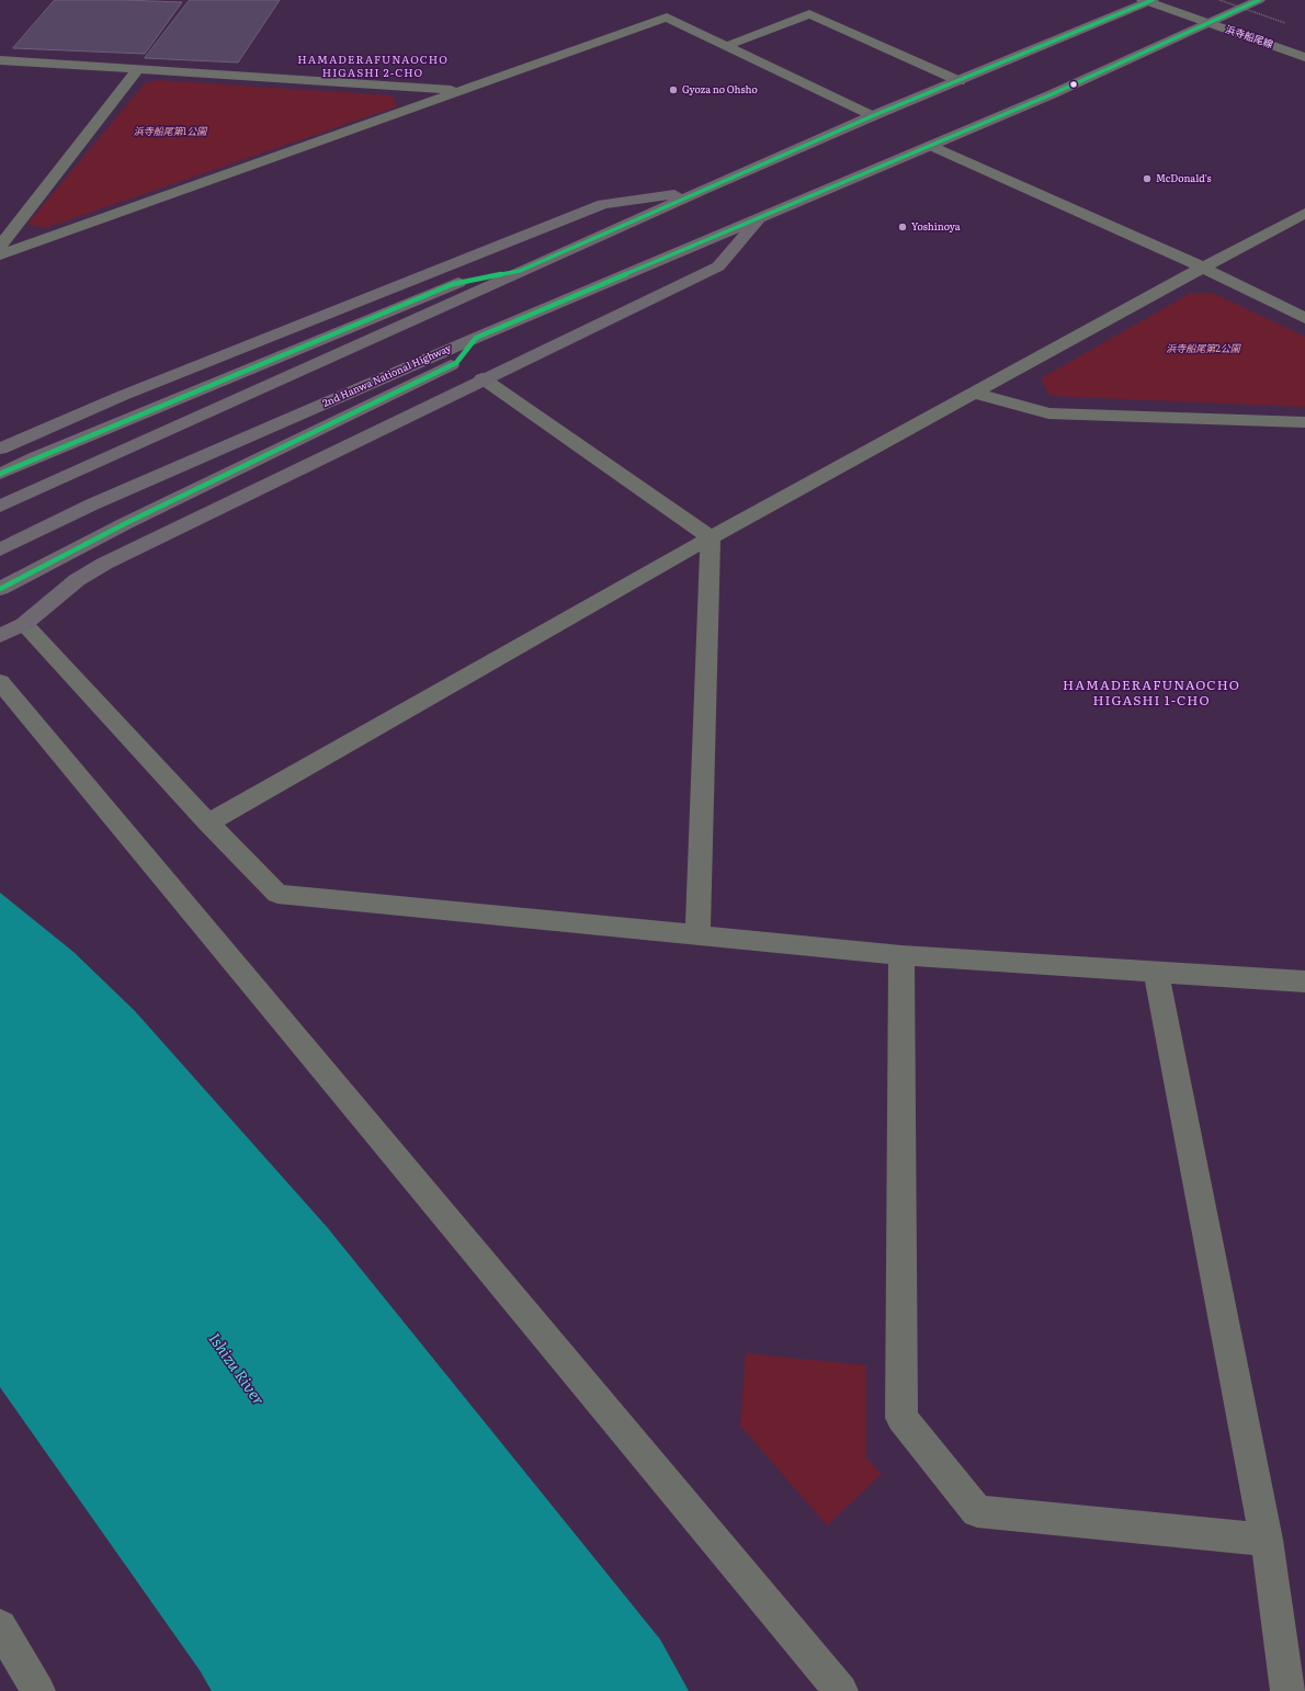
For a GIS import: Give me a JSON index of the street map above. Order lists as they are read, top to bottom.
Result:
{
  "streets": {
    "highway": ["2nd Hanwa National Highway"],
    "street": ["浜寺船尾線"]
  },
  "crossings": [
    ["浜寺船尾線", "2nd Hanwa National Highway"]
  ],
  "districts": ["HAMADERAFUNAOCHO HIGASHI 2-CHO", "HAMADERAFUNAOCHO HIGASHI 1-CHO"],
  "water": ["Ishizu River"],
  "parks": ["浜寺船尾第1公園", "浜寺船尾第2公園"],
  "places": ["Gyoza no Ohsho", "McDonald's", "Yoshinoya"]
}
